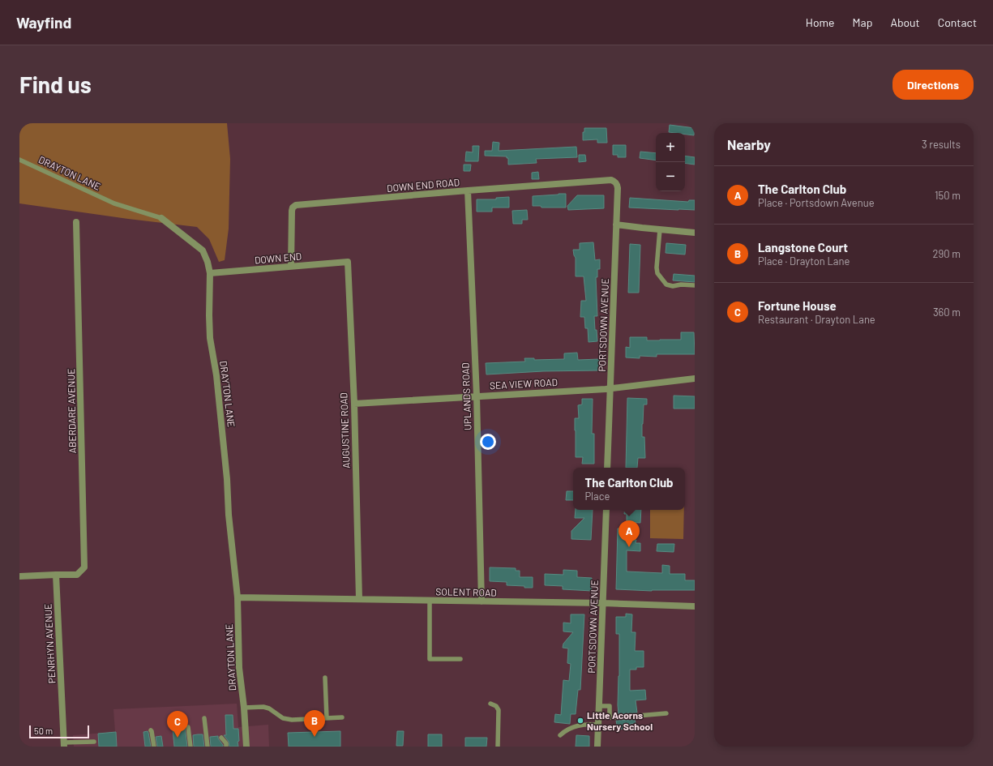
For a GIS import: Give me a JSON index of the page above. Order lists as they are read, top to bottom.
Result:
{
  "streets": {
    "street": [
      "DRAYTON LANE",
      "DOWN END ROAD",
      "DOWN END",
      "PORTSDOWN AVENUE",
      "SEA VIEW ROAD",
      "UPLANDS ROAD",
      "ABERDARE AVENUE",
      "AUGUSTINE ROAD",
      "SOLENT ROAD",
      "PENRHYN AVENUE"
    ]
  },
  "crossings": [
    ["DRAYTON LANE", "DOWN END"],
    ["DRAYTON LANE", "SOLENT ROAD"],
    ["DOWN END ROAD", "DOWN END"],
    ["DOWN END ROAD", "PORTSDOWN AVENUE"],
    ["DOWN END ROAD", "UPLANDS ROAD"],
    ["DOWN END", "AUGUSTINE ROAD"],
    ["PORTSDOWN AVENUE", "SEA VIEW ROAD"],
    ["PORTSDOWN AVENUE", "SOLENT ROAD"],
    ["SEA VIEW ROAD", "UPLANDS ROAD"],
    ["SEA VIEW ROAD", "AUGUSTINE ROAD"],
    ["UPLANDS ROAD", "SOLENT ROAD"],
    ["ABERDARE AVENUE", "PENRHYN AVENUE"],
    ["AUGUSTINE ROAD", "SOLENT ROAD"]
  ],
  "places": ["Little Acorns Nursery School"],
  "scale_bar": "50 m",
  "page": {
    "header": "Wayfind",
    "nav": [
      "Home",
      "Map",
      "About",
      "Contact"
    ],
    "buttons": "Directions",
    "title": "Find us",
    "heading": ["Nearby", "3 results"],
    "map_buttons": ["+", "−"],
    "list": [
      {
        "mark": "A",
        "name": "The Carlton Club",
        "note": "Place · Portsdown Avenue",
        "value": "150 m"
      },
      {
        "mark": "B",
        "name": "Langstone Court",
        "note": "Place · Drayton Lane",
        "value": "290 m"
      },
      {
        "mark": "C",
        "name": "Fortune House",
        "note": "Restaurant · Drayton Lane",
        "value": "360 m"
      }
    ],
    "popup": ["The Carlton Club", "Place"],
    "pins": ["A", "B", "C"],
    "scale": "50 m"
  }
}
